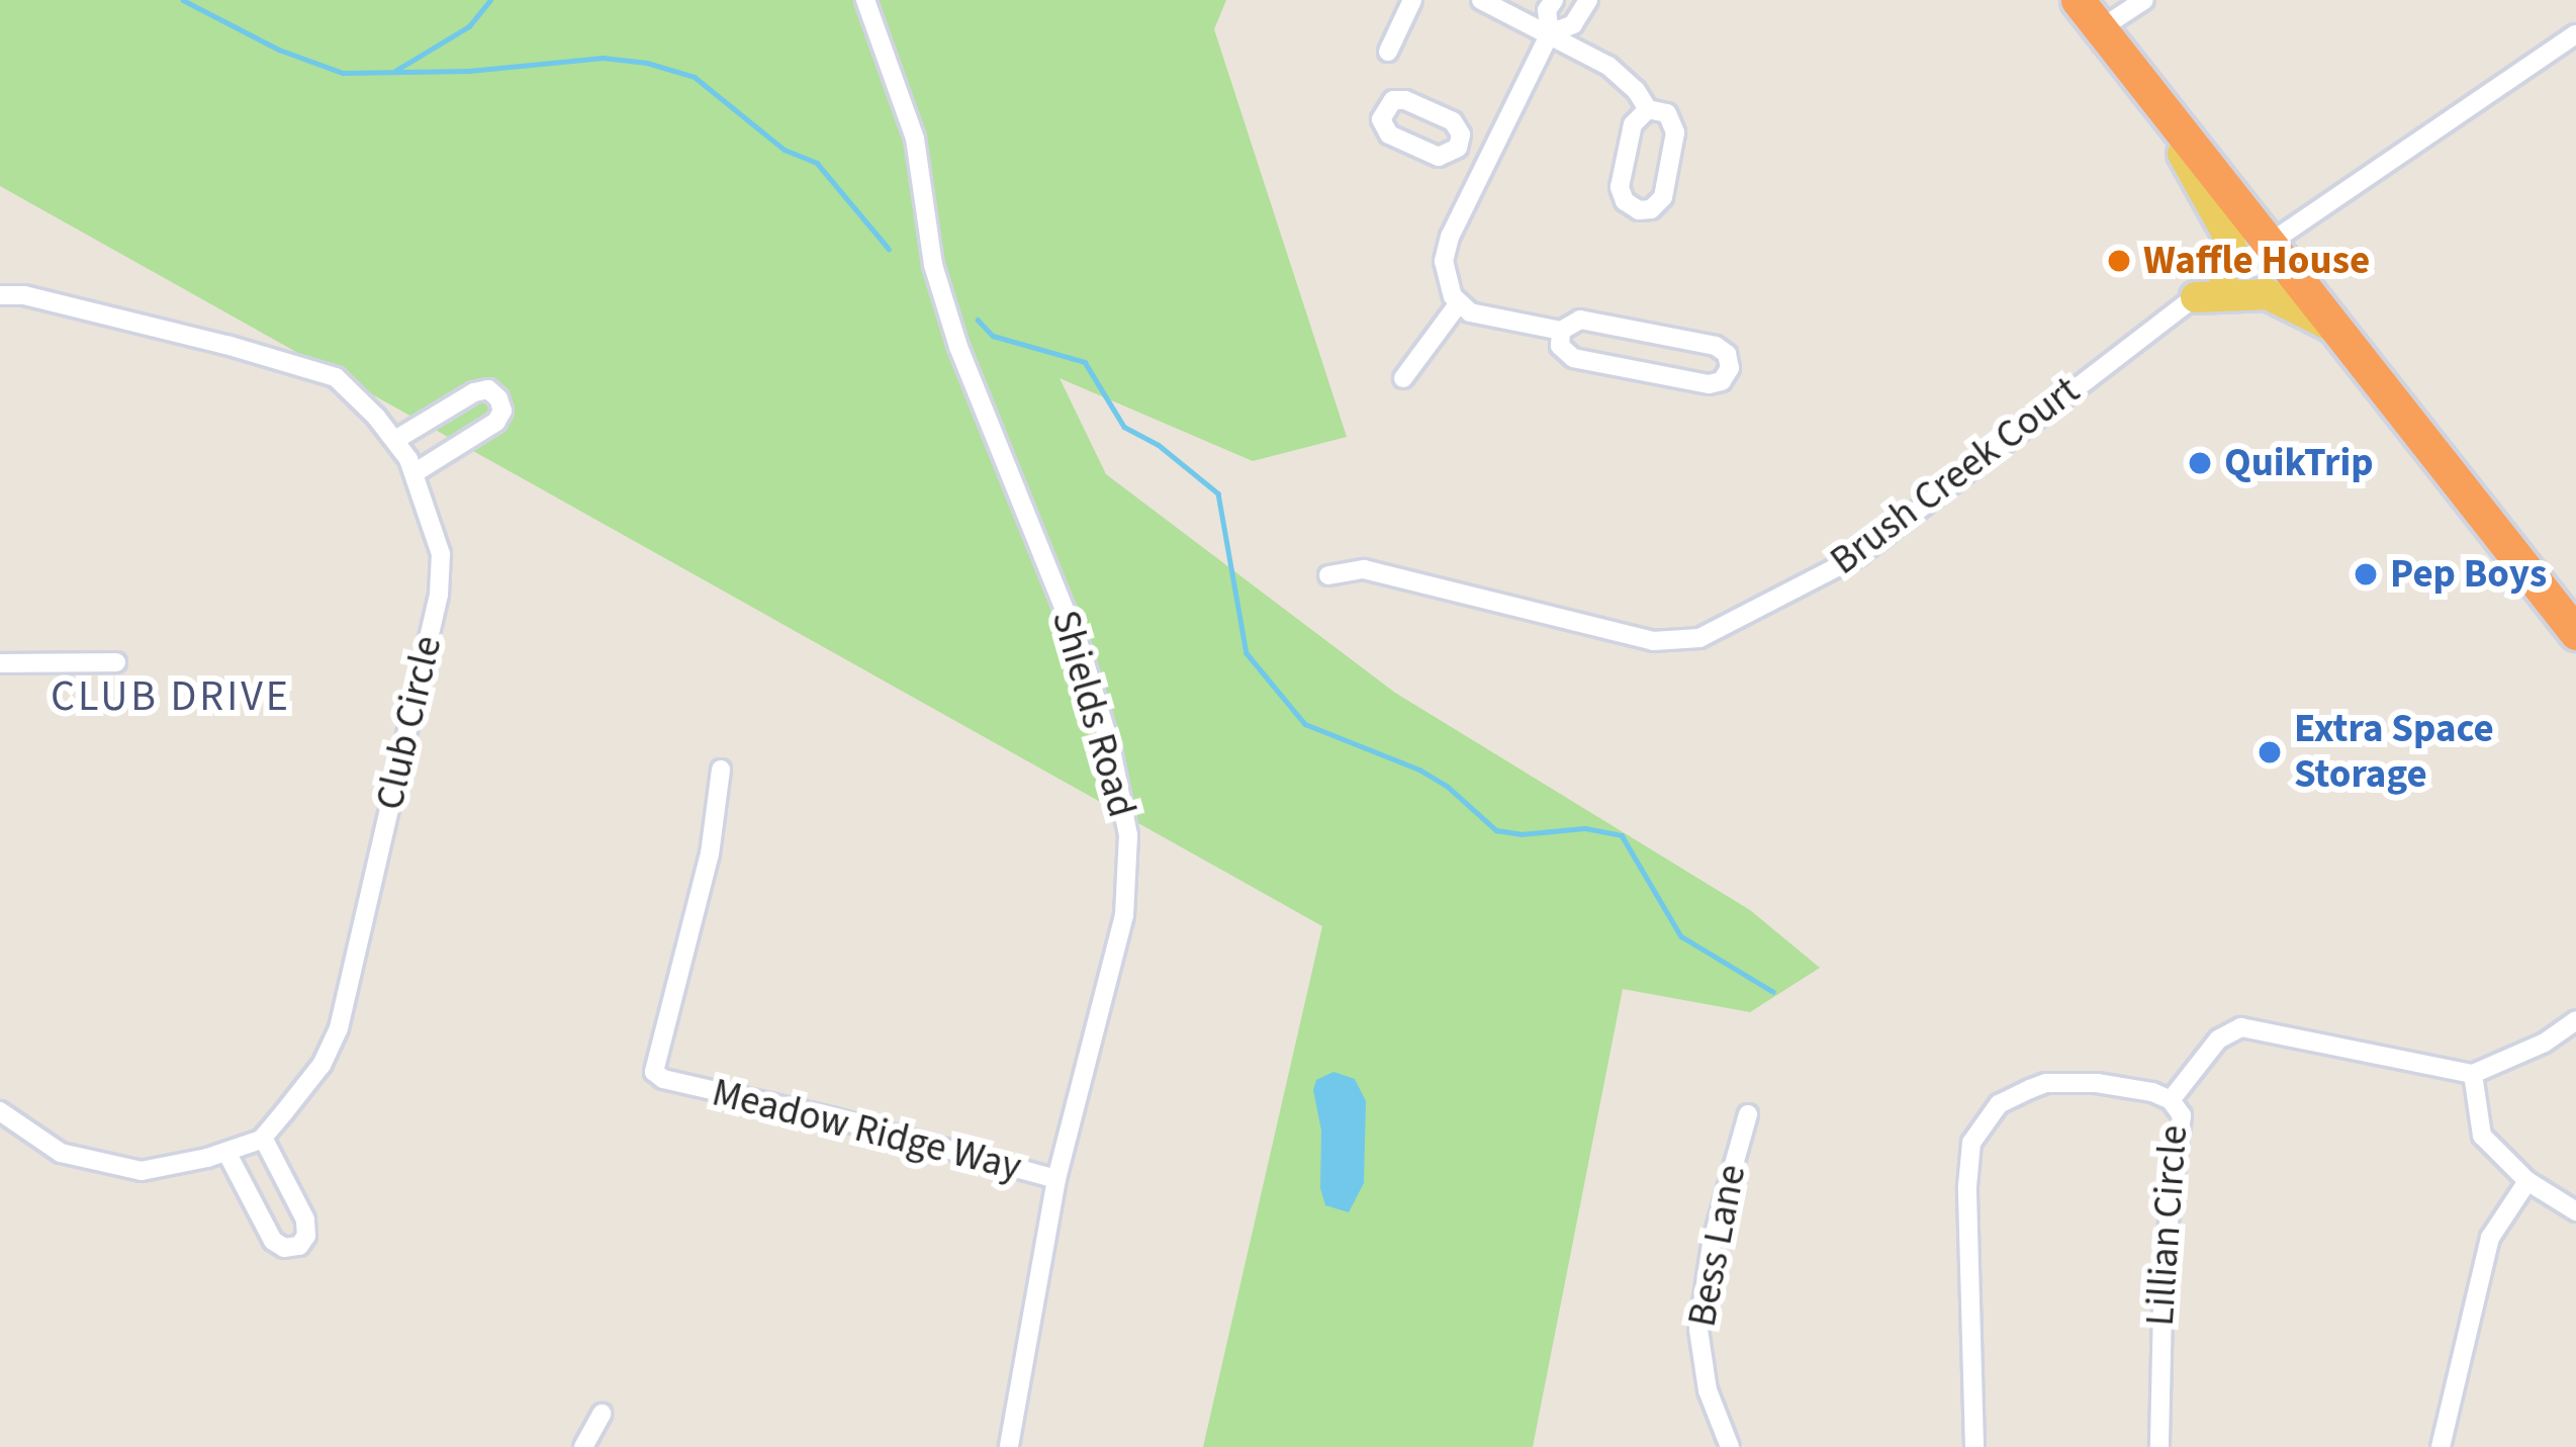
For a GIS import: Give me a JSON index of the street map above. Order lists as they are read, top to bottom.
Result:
{
  "streets": {
    "street": [
      "Brush Creek Court",
      "Shields Road",
      "Club Circle",
      "Meadow Ridge Way",
      "Lillian Circle",
      "Bess Lane"
    ]
  },
  "crossings": [
    ["Shields Road", "Meadow Ridge Way"]
  ],
  "districts": ["CLUB DRIVE"],
  "places": [
    "Waffle House",
    "QuikTrip",
    "Pep Boys",
    "Extra Space Storage"
  ]
}
